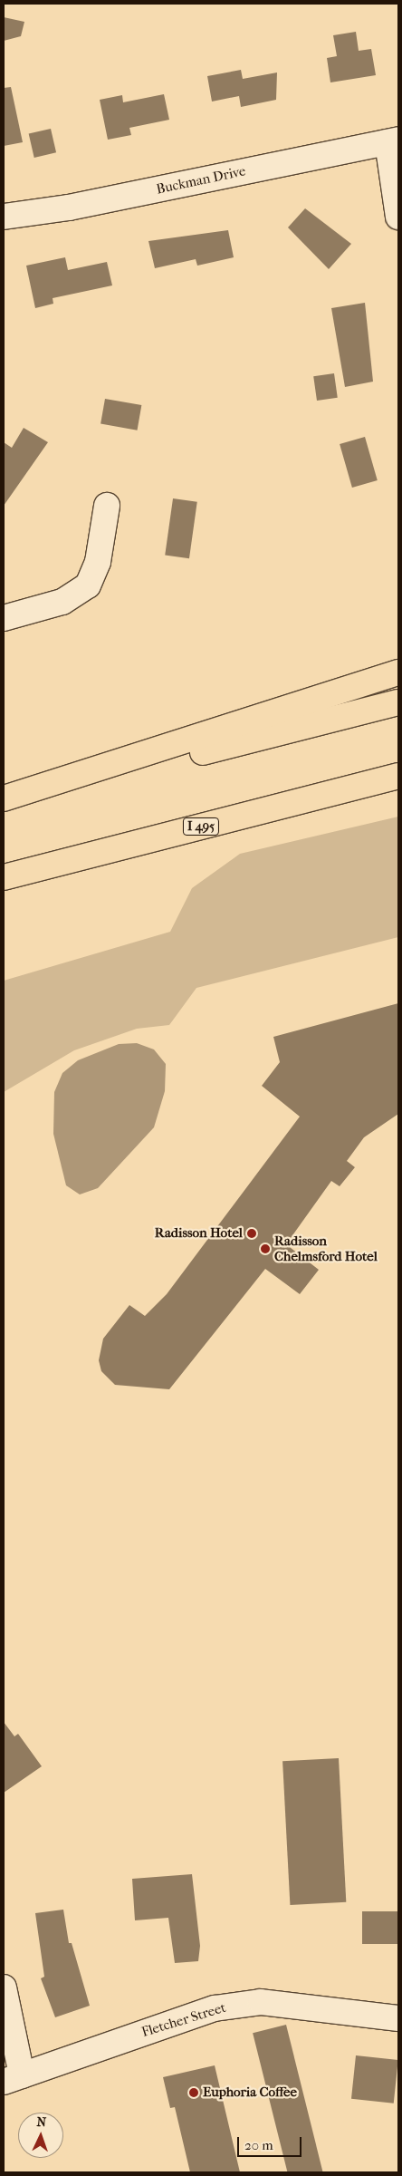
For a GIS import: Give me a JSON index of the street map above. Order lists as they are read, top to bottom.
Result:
{
  "streets": {
    "highway": ["I 495"],
    "street": ["Buckman Drive", "Fletcher Street"]
  },
  "places": ["Radisson Hotel", "Radisson Chelmsford Hotel", "Euphoria Coffee"],
  "scale_bar": "20 m",
  "north": "top"
}
